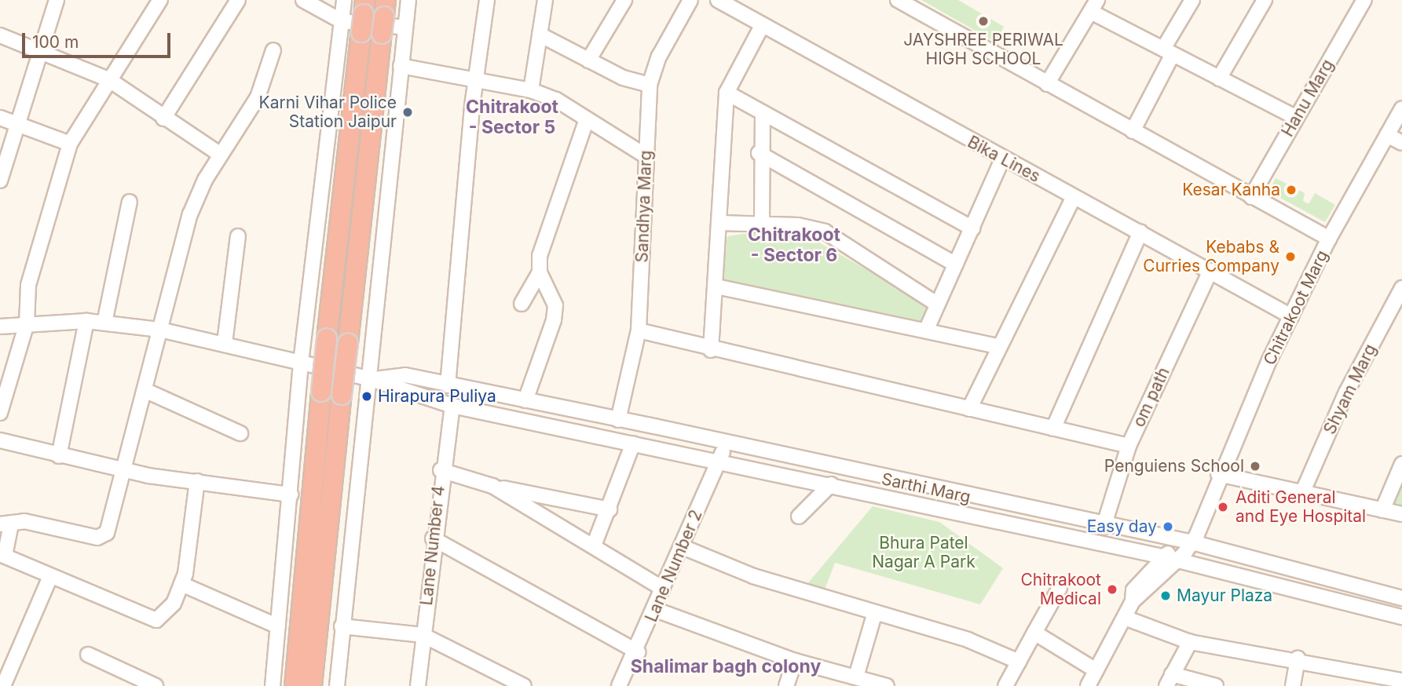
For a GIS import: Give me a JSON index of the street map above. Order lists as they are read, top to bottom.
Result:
{
  "streets": {
    "street": [
      "Hanu Marg",
      "Bika Lines",
      "Sandhya Marg",
      "Chitrakoot Marg",
      "Shyam Marg",
      "om path",
      "Sarthi Marg",
      "Lane Number 4",
      "Lane Number 2"
    ]
  },
  "crossings": [
    ["Bika Lines", "Chitrakoot Marg"],
    ["Bika Lines", "om path"],
    ["Sandhya Marg", "Sarthi Marg"],
    ["Chitrakoot Marg", "Sarthi Marg"],
    ["om path", "Sarthi Marg"],
    ["Sarthi Marg", "Lane Number 4"],
    ["Sarthi Marg", "Lane Number 2"]
  ],
  "districts": ["Chitrakoot - Sector 5", "Chitrakoot - Sector 6", "Shalimar bagh colony"],
  "parks": ["Bhura Patel Nagar A Park"],
  "places": [
    "JAYSHREE PERIWAL HIGH SCHOOL",
    "Karni Vihar Police Station Jaipur",
    "Kesar Kanha",
    "Kebabs & Curries Company",
    "Hirapura Puliya",
    "Penguiens School",
    "Aditi General and Eye Hospital",
    "Easy day",
    "Chitrakoot Medical",
    "Mayur Plaza"
  ],
  "scale_bar": "100 m"
}
